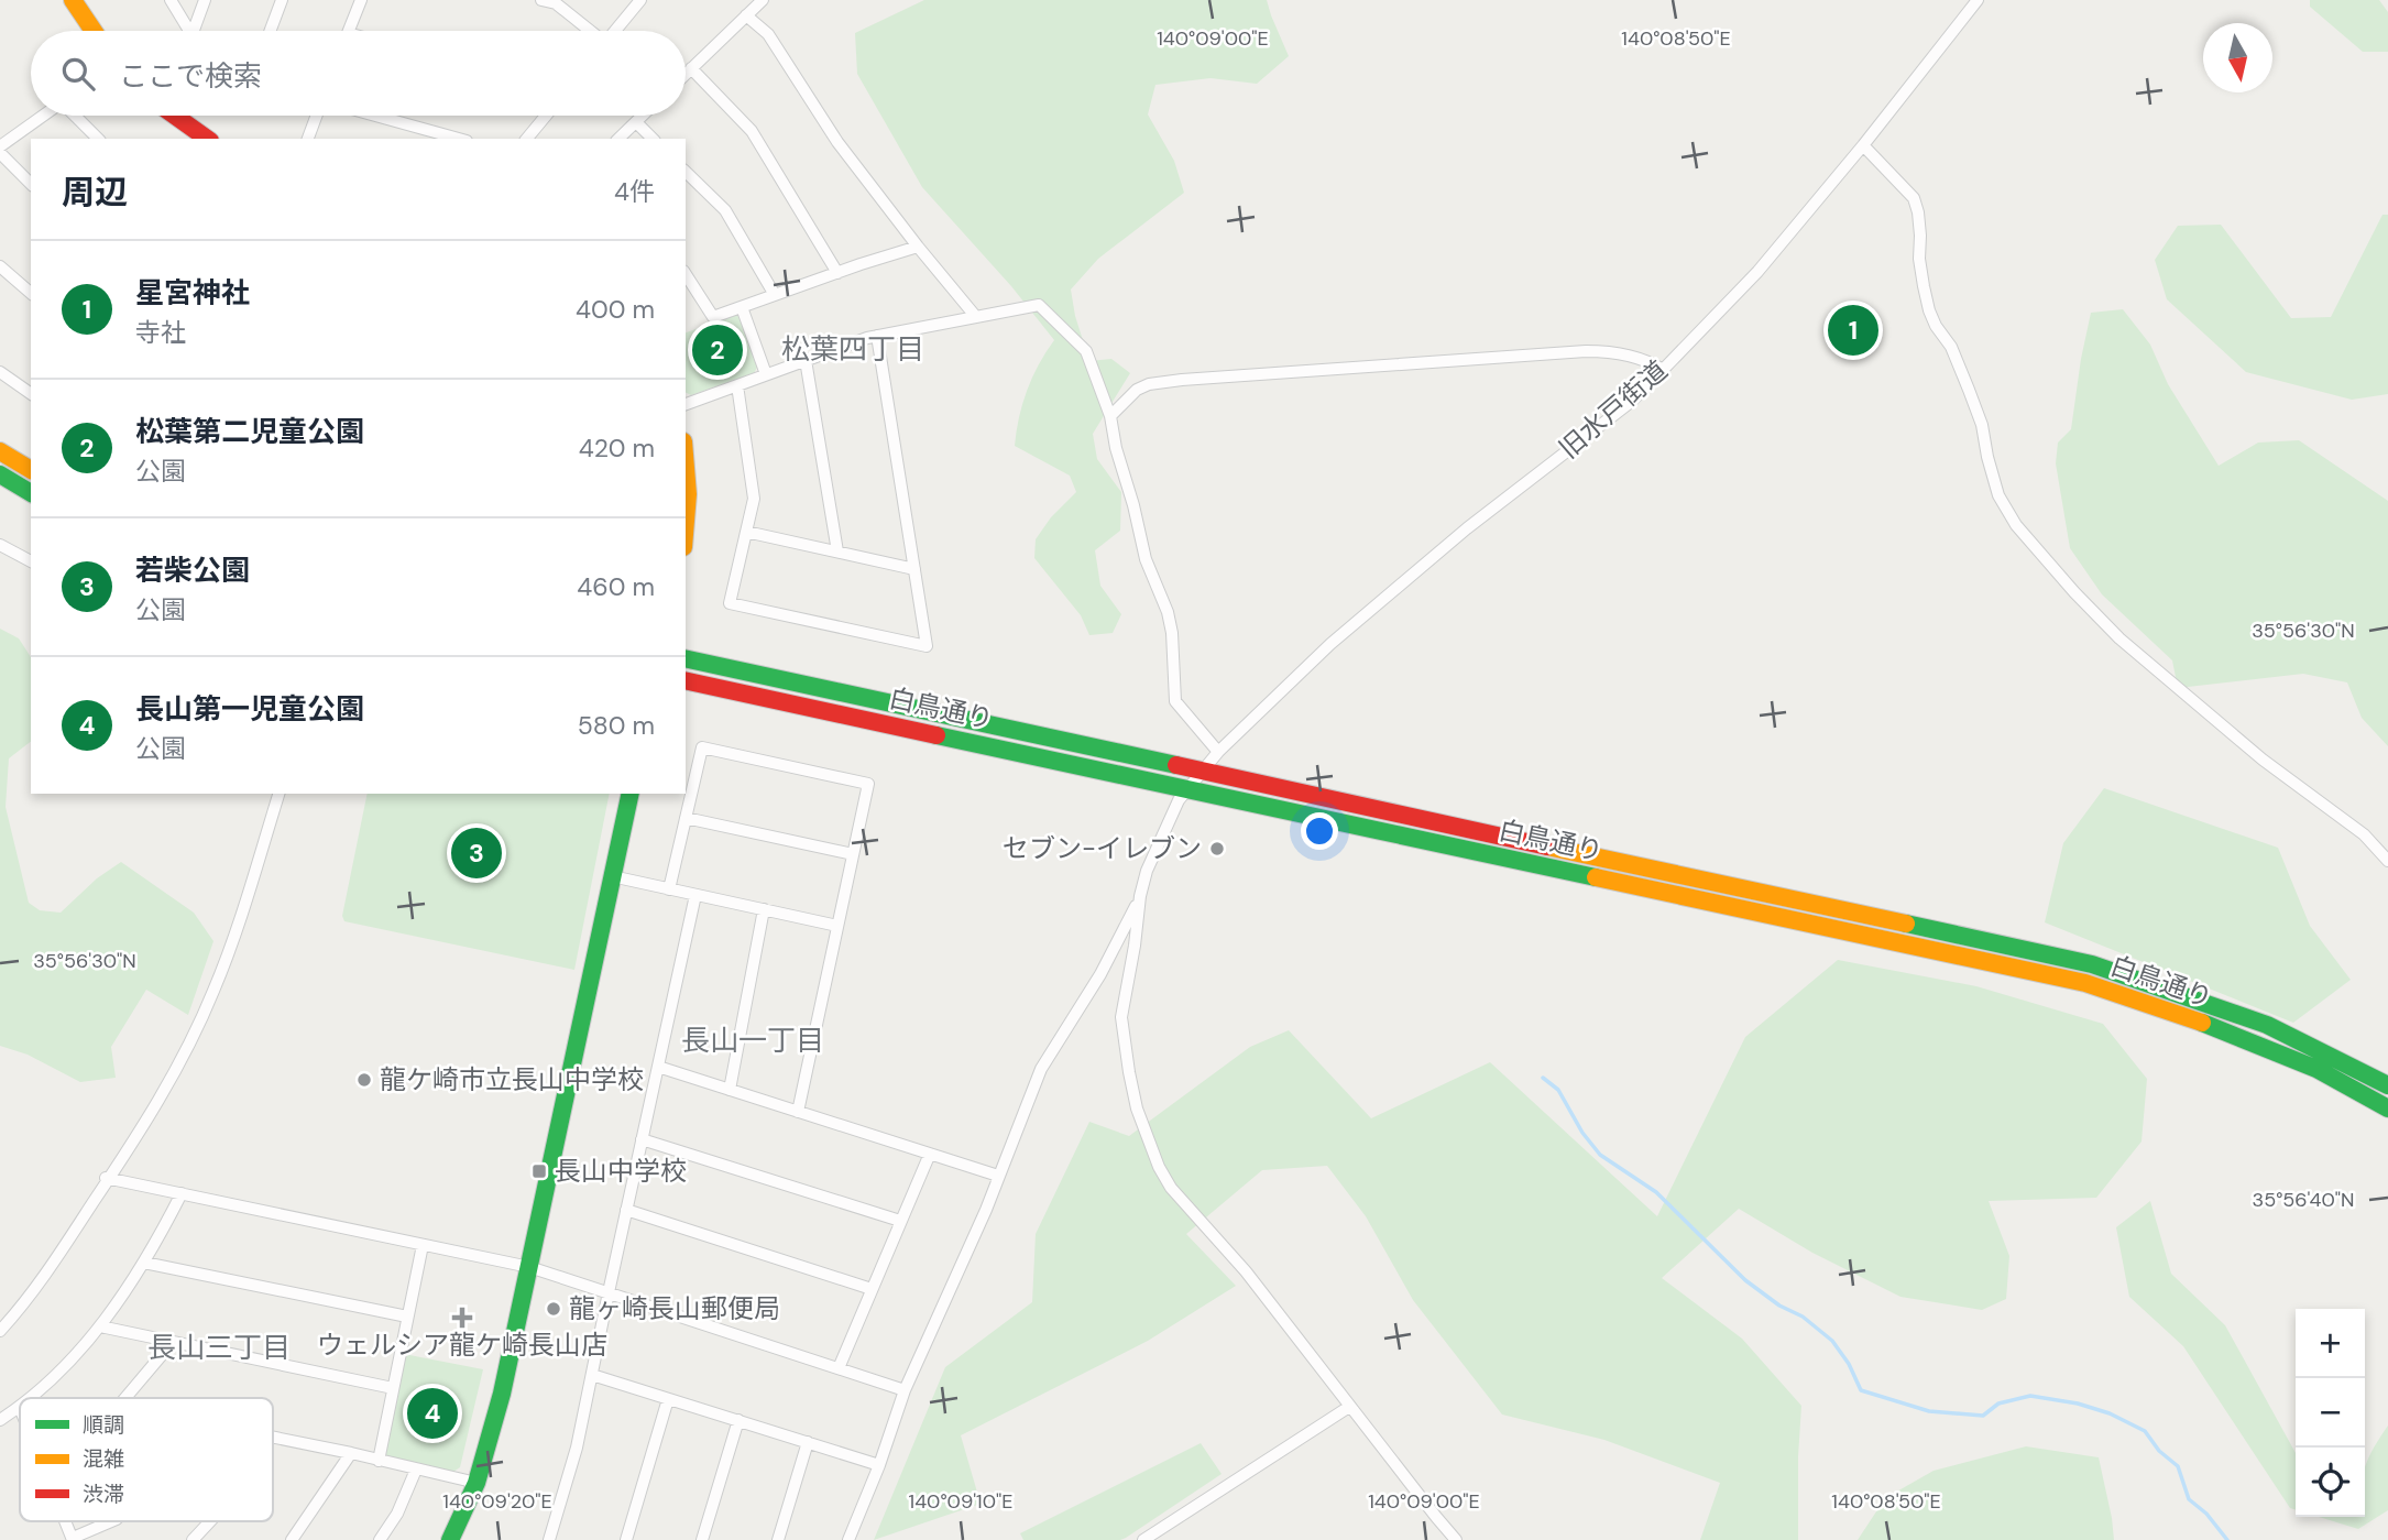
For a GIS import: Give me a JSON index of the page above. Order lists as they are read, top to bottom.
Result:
{
  "streets": {
    "main road": ["白鳥通り"],
    "street": ["旧水戸街道"]
  },
  "crossings": [
    ["旧水戸街道", "白鳥通り"]
  ],
  "districts": ["松葉四丁目", "長山一丁目", "長山三丁目"],
  "places": {
    "other": ["セブン-イレブン", "龍ケ崎市立長山中学校", "龍ヶ崎長山郵便局"],
    "transit": ["長山中学校"],
    "health": ["ウェルシア龍ケ崎長山店"]
  },
  "legend": ["順調", "混雑", "渋滞"],
  "north": "bottom",
  "page": {
    "search": "ここで検索",
    "heading": ["周辺", "4件"],
    "list": [
      {
        "mark": "1",
        "name": "星宮神社",
        "note": "寺社",
        "value": "400 m"
      },
      {
        "mark": "2",
        "name": "松葉第二児童公園",
        "note": "公園",
        "value": "420 m"
      },
      {
        "mark": "3",
        "name": "若柴公園",
        "note": "公園",
        "value": "460 m"
      },
      {
        "mark": "4",
        "name": "長山第一児童公園",
        "note": "公園",
        "value": "580 m"
      }
    ],
    "pins": [
      "1",
      "2",
      "3",
      "4"
    ],
    "map_buttons": ["+", "−"]
  },
  "coordinates": [
    "140°09'00\"E",
    "140°08'50\"E",
    "35°56'30\"N",
    "35°56'40\"N",
    "140°09'20\"E",
    "140°09'10\"E"
  ]
}
